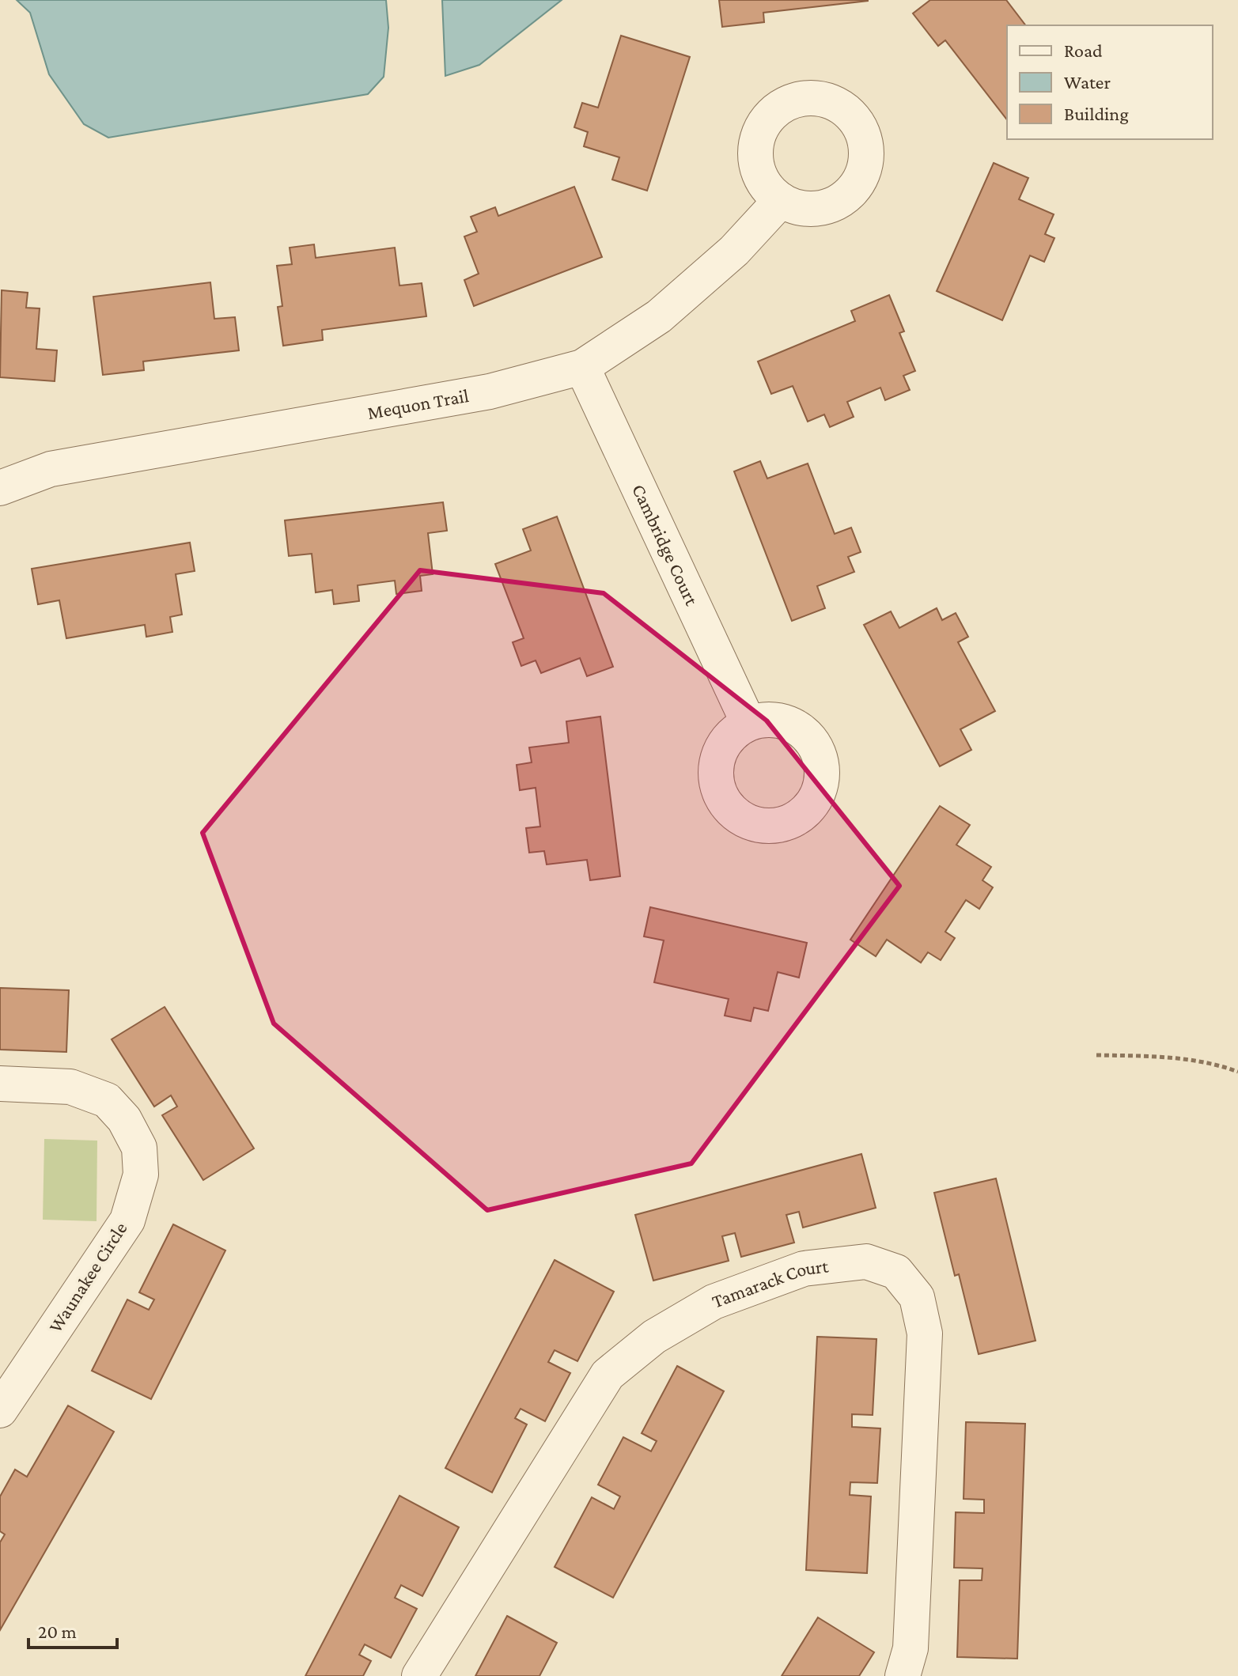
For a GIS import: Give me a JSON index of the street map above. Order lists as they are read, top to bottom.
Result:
{
  "streets": {
    "street": [
      "Mequon Trail",
      "Cambridge Court",
      "Waunakee Circle",
      "Tamarack Court"
    ]
  },
  "crossings": [
    ["Mequon Trail", "Cambridge Court"]
  ],
  "legend": ["Road", "Water", "Building"],
  "scale_bar": "20 m"
}
